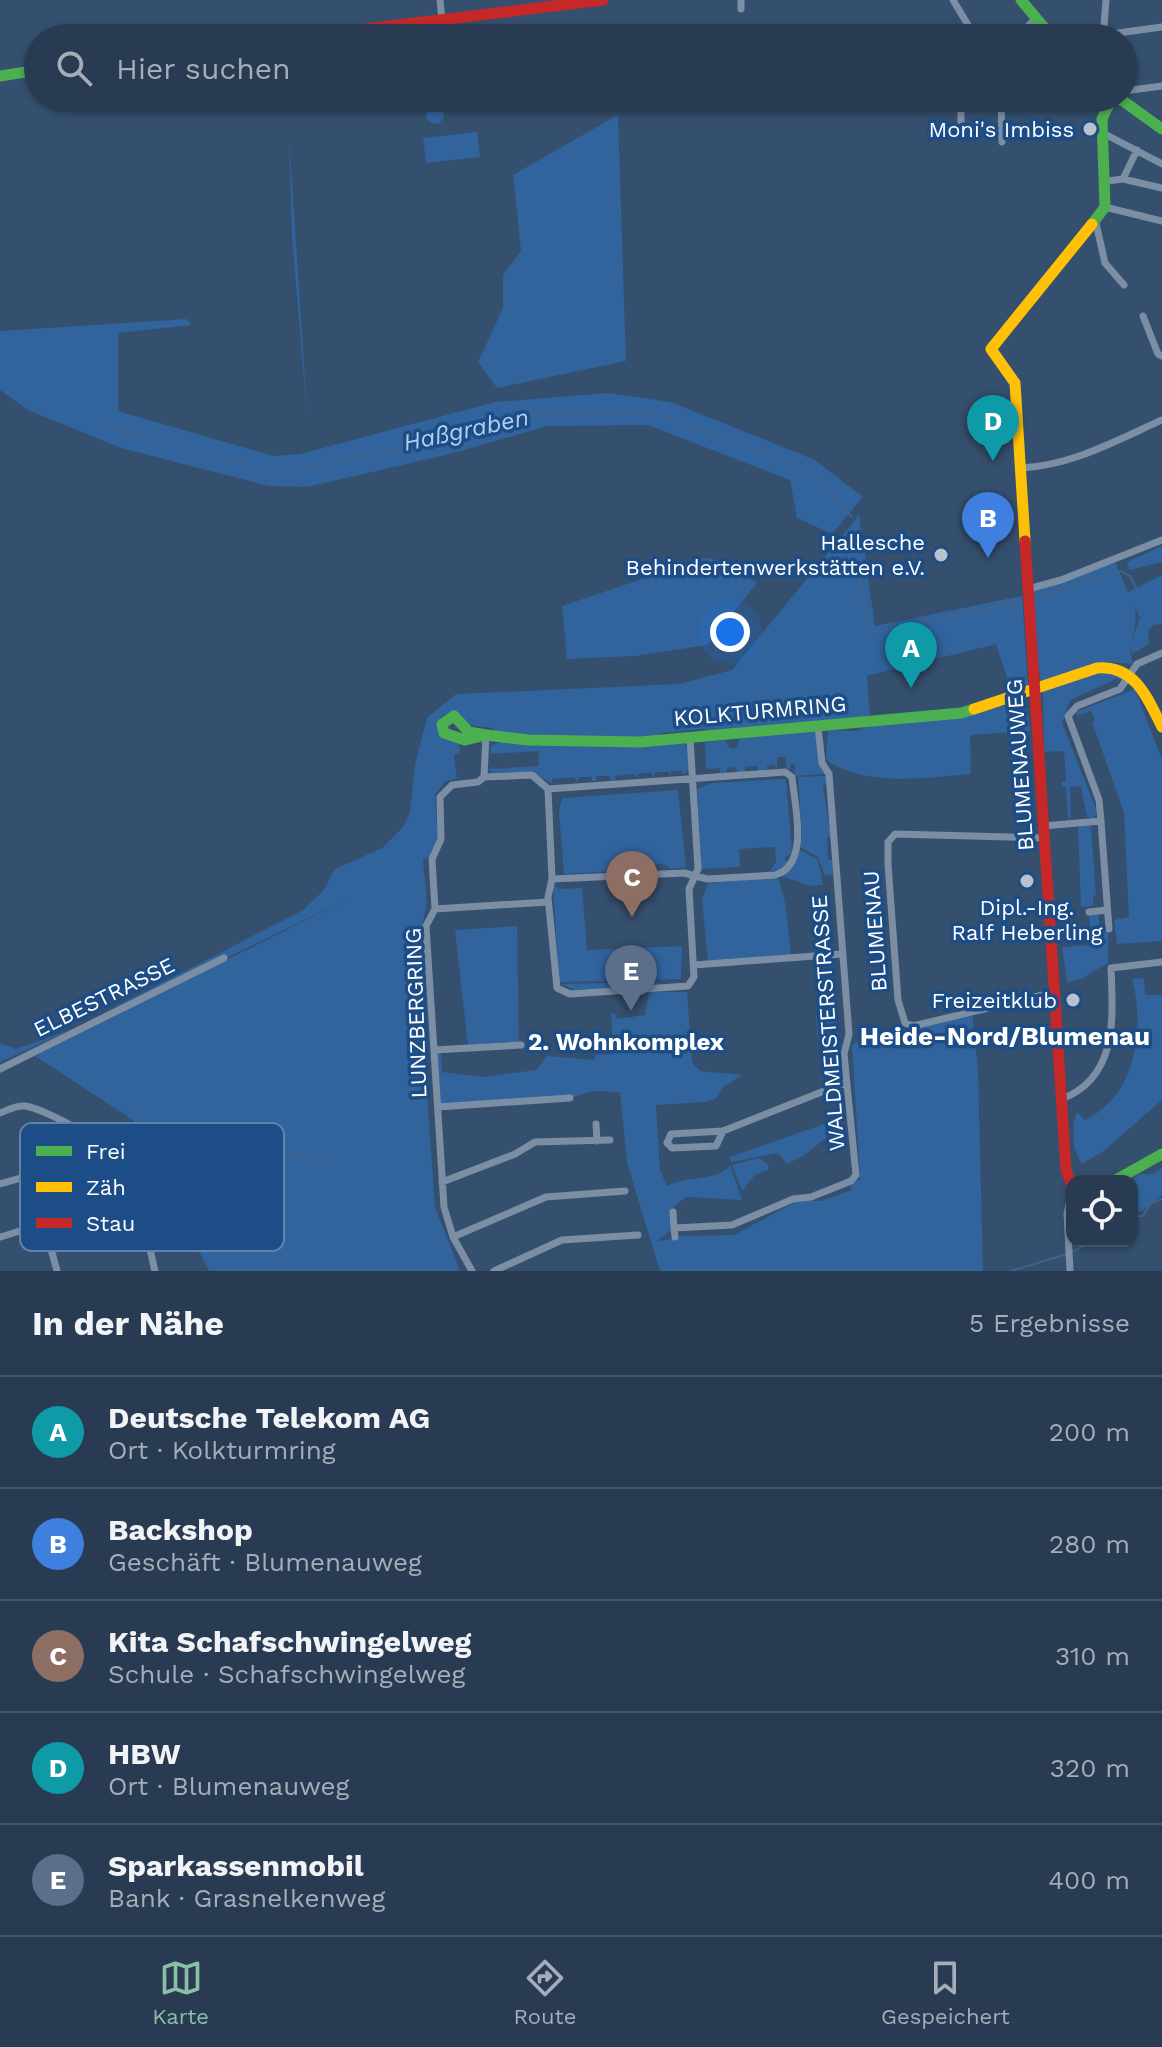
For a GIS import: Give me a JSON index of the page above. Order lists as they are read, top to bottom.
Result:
{
  "streets": {
    "street": [
      "KOLKTURMRING",
      "BLUMENAUWEG",
      "BLUMENAU",
      "ELBESTRASSE",
      "LUNZBERGRING",
      "WALDMEISTERSTRASSE"
    ]
  },
  "crossings": [
    ["KOLKTURMRING", "BLUMENAUWEG"],
    ["KOLKTURMRING", "WALDMEISTERSTRASSE"],
    ["BLUMENAUWEG", "BLUMENAU"]
  ],
  "districts": ["Heide-Nord/Blumenau", "2. Wohnkomplex"],
  "water": ["Haßgraben"],
  "places": [
    "Moni's Imbiss",
    "Hallesche Behindertenwerkstätten e.V.",
    "Dipl.-Ing. Ralf Heberling",
    "Freizeitklub"
  ],
  "legend": ["Frei", "Zäh", "Stau"],
  "page": {
    "search": "Hier suchen",
    "pins": [
      "D",
      "B",
      "A",
      "C",
      "E"
    ],
    "heading": ["In der Nähe", "5 Ergebnisse"],
    "list": [
      {
        "mark": "A",
        "name": "Deutsche Telekom AG",
        "note": "Ort · Kolkturmring",
        "value": "200 m"
      },
      {
        "mark": "B",
        "name": "Backshop",
        "note": "Geschäft · Blumenauweg",
        "value": "280 m"
      },
      {
        "mark": "C",
        "name": "Kita Schafschwingelweg",
        "note": "Schule · Schafschwingelweg",
        "value": "310 m"
      },
      {
        "mark": "D",
        "name": "HBW",
        "note": "Ort · Blumenauweg",
        "value": "320 m"
      },
      {
        "mark": "E",
        "name": "Sparkassenmobil",
        "note": "Bank · Grasnelkenweg",
        "value": "400 m"
      }
    ],
    "nav": ["Karte", "Route", "Gespeichert"]
  }
}
